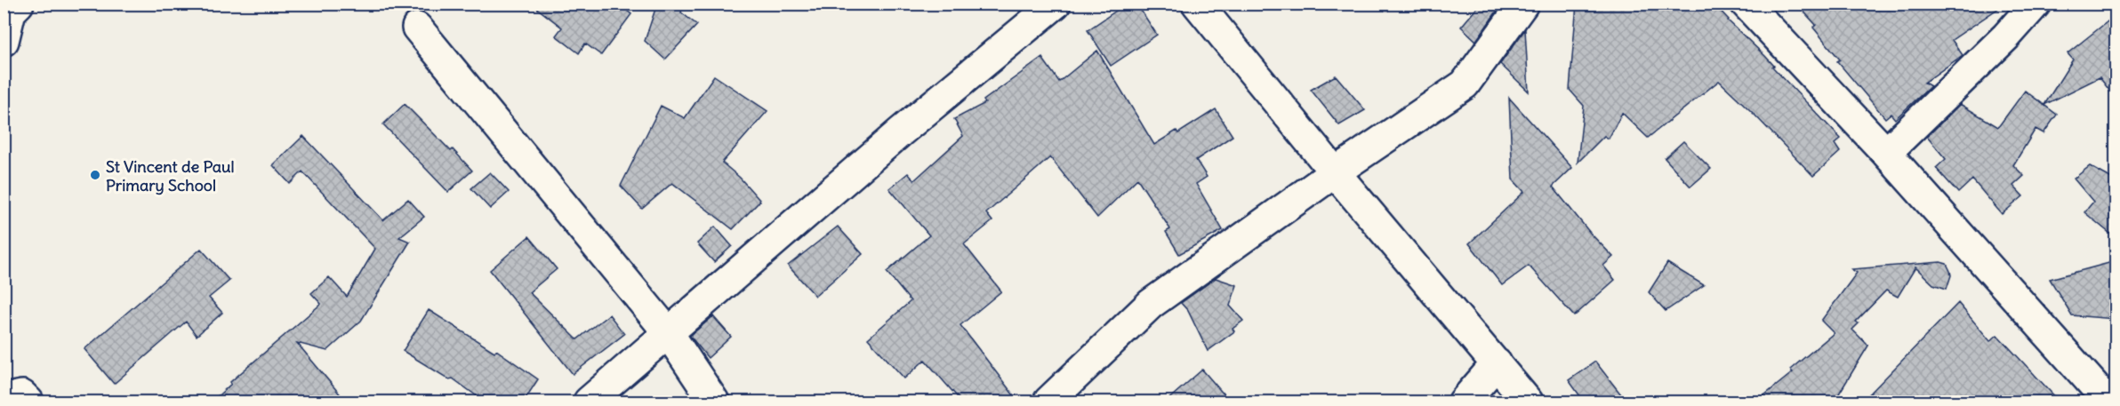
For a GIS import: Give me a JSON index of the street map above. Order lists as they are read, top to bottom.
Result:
{
  "places": ["St Vincent de Paul Primary School"]
}
